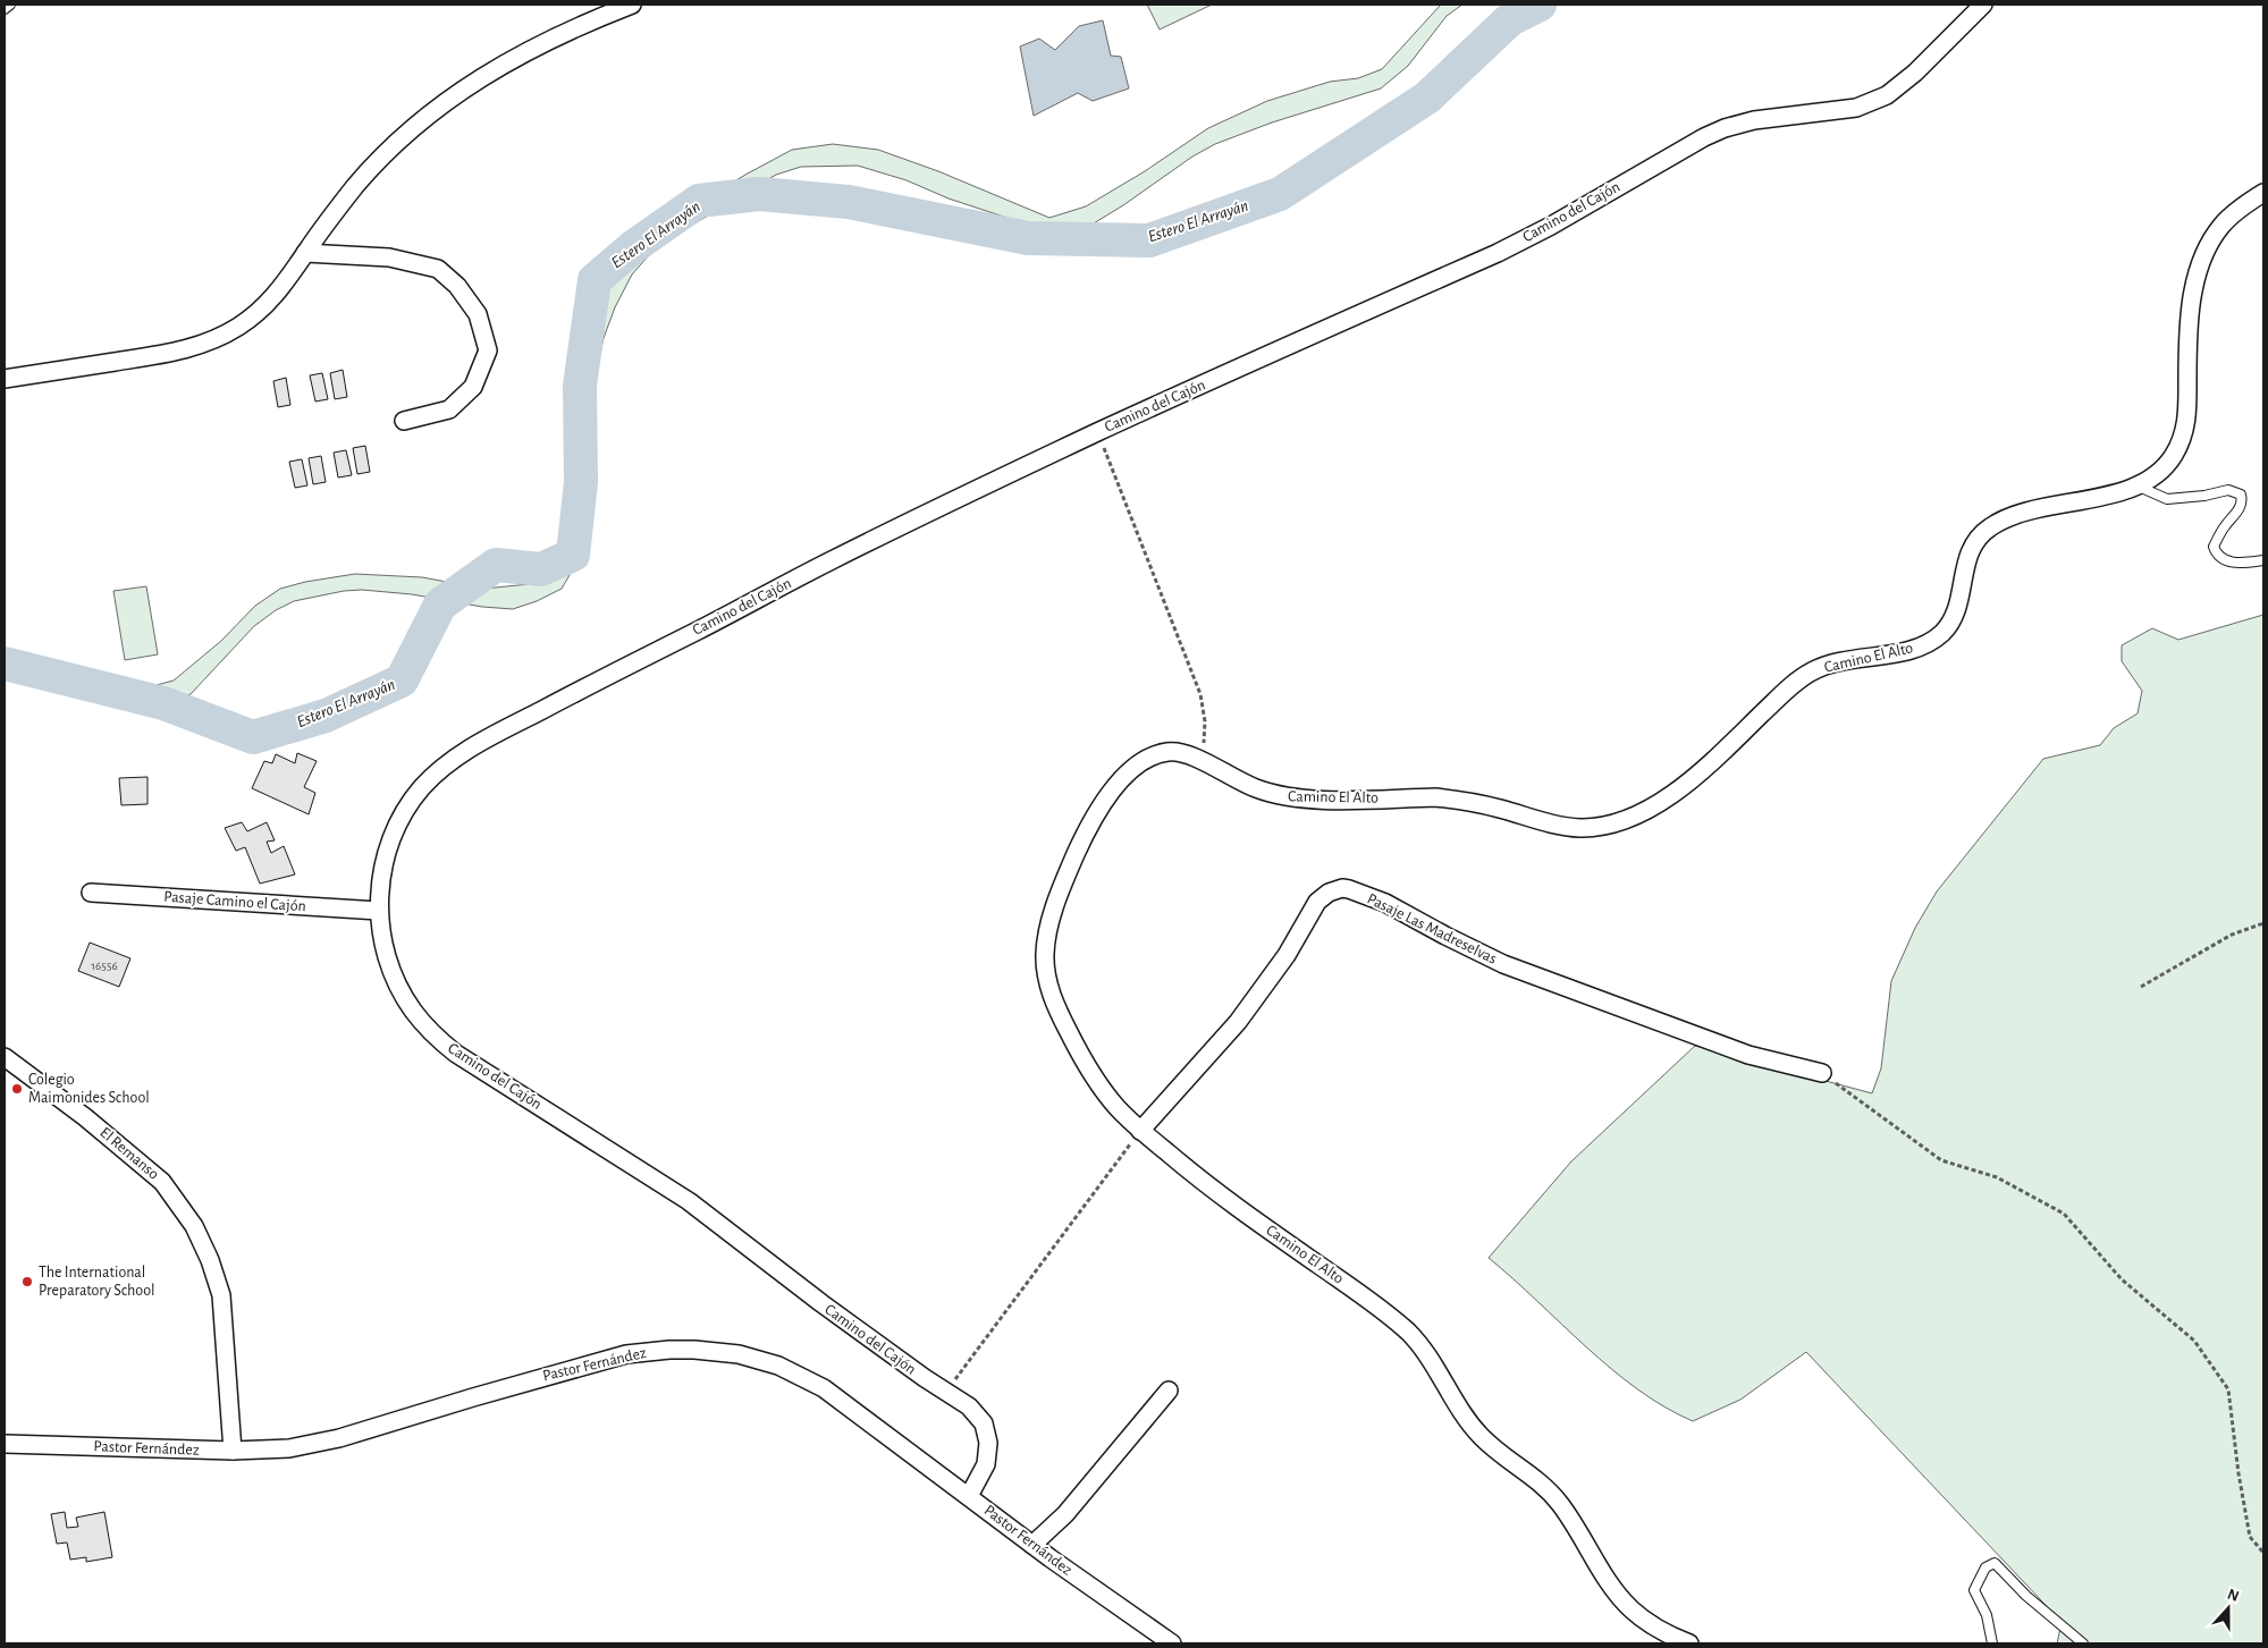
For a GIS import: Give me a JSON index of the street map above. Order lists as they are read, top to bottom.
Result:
{
  "streets": {
    "street": [
      "Camino del Cajón",
      "Camino El Alto",
      "Pasaje Camino el Cajón",
      "Pasaje Las Madreselvas",
      "El Remanso",
      "Pastor Fernández"
    ]
  },
  "crossings": [
    ["Camino del Cajón", "Pasaje Camino el Cajón"],
    ["Camino del Cajón", "Pastor Fernández"],
    ["Camino El Alto", "Pasaje Las Madreselvas"],
    ["El Remanso", "Pastor Fernández"]
  ],
  "water": ["Estero El Arrayán"],
  "places": ["Colegio Maimonides School", "The International Preparatory School"],
  "house_numbers": ["16556"],
  "north": "top"
}
